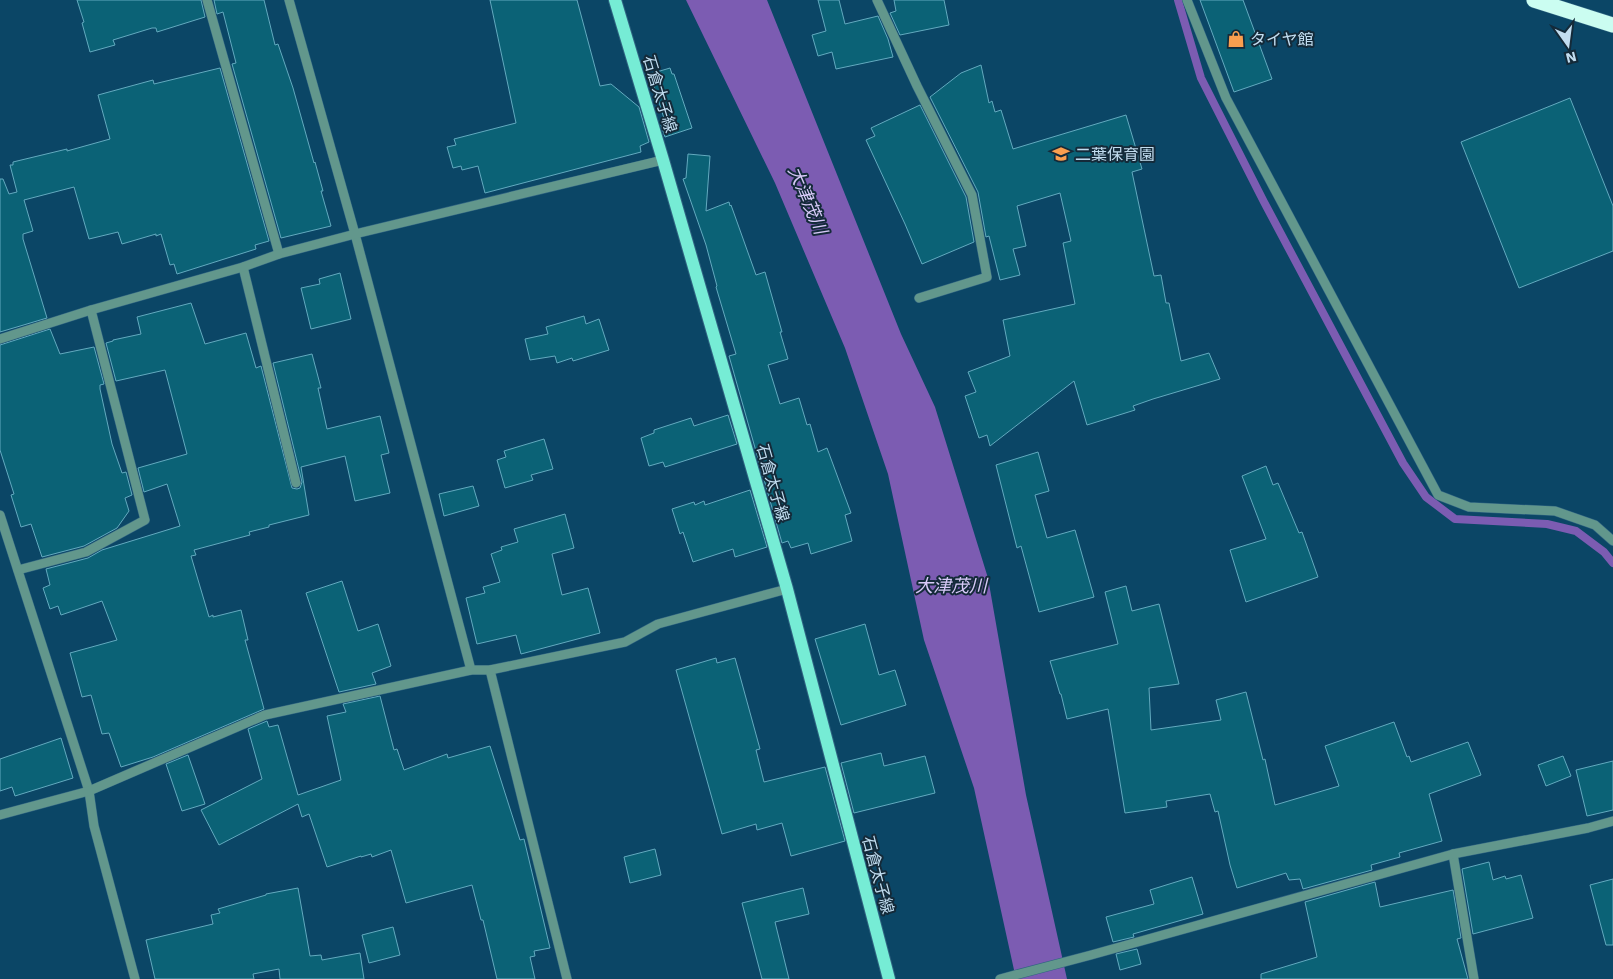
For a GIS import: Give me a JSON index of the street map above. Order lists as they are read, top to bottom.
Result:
{
  "streets": {
    "main road": ["石倉太子線"]
  },
  "water": ["大津茂川"],
  "places": {
    "shop": ["タイヤ館"],
    "school or university": ["二葉保育園"]
  },
  "north": "bottom"
}
